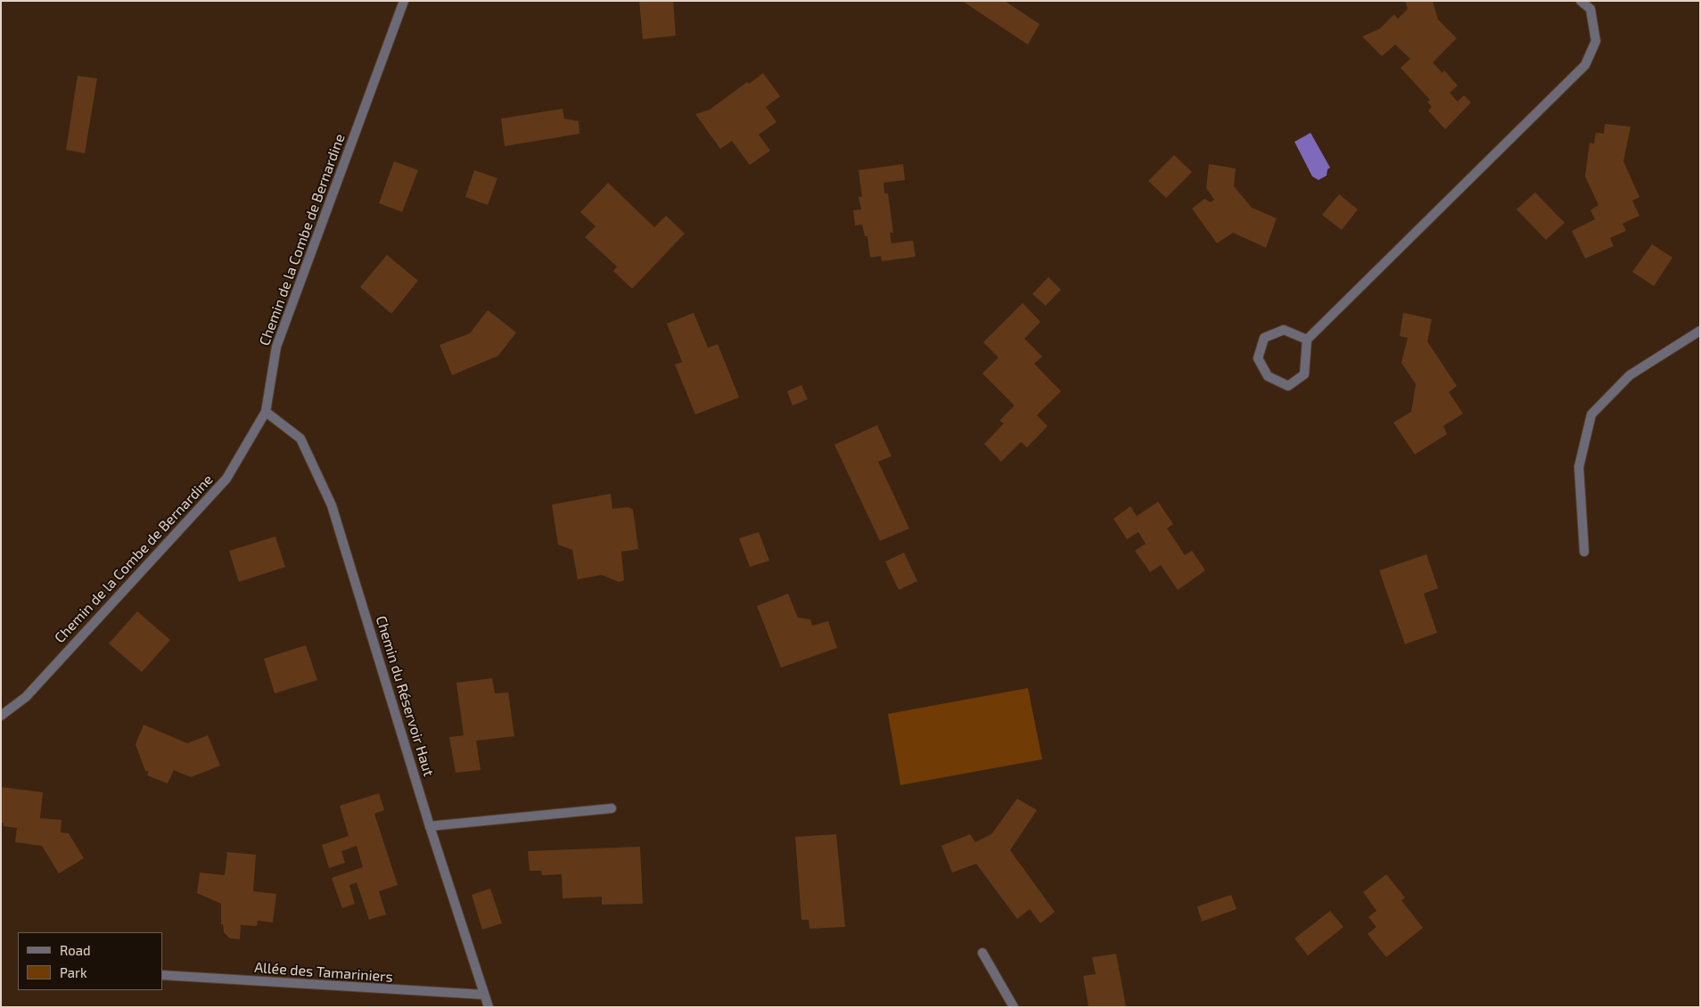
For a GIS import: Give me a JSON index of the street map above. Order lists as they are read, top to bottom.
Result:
{
  "streets": {
    "street": ["Chemin de la Combe de Bernardine", "Chemin du Réservoir Haut", "Allée des Tamariniers"]
  },
  "crossings": [
    ["Chemin de la Combe de Bernardine", "Chemin du Réservoir Haut"],
    ["Chemin du Réservoir Haut", "Allée des Tamariniers"]
  ],
  "legend": ["Road", "Park"]
}
